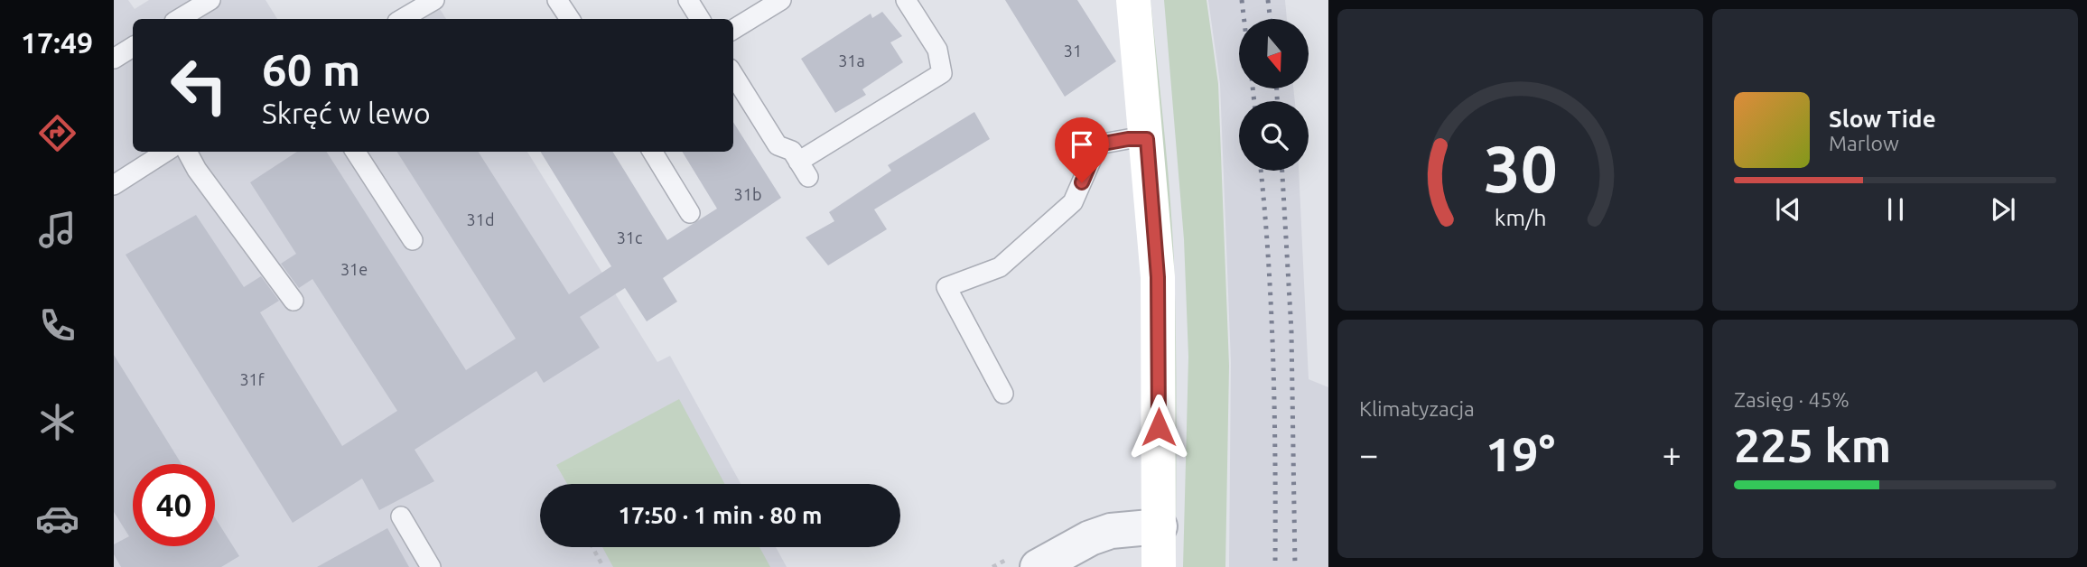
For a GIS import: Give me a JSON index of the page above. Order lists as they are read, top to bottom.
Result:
{
  "house_numbers": [
    "31",
    "31a",
    "31b",
    "31d",
    "31c",
    "31e",
    "31f"
  ],
  "north": "bottom",
  "page": {
    "tabs": "17:49",
    "turn": ["60 m", "Skręć w lewo"],
    "song": ["Slow Tide", "Marlow"],
    "tile": [
      "Klimatyzacja",
      ["Zasięg · 45%", "225 km"]
    ],
    "heat": ["−", "19°", "+"],
    "limit": "40",
    "trip": "17:50 · 1 min · 80 m",
    "gauge": ["30", "km/h"]
  }
}
